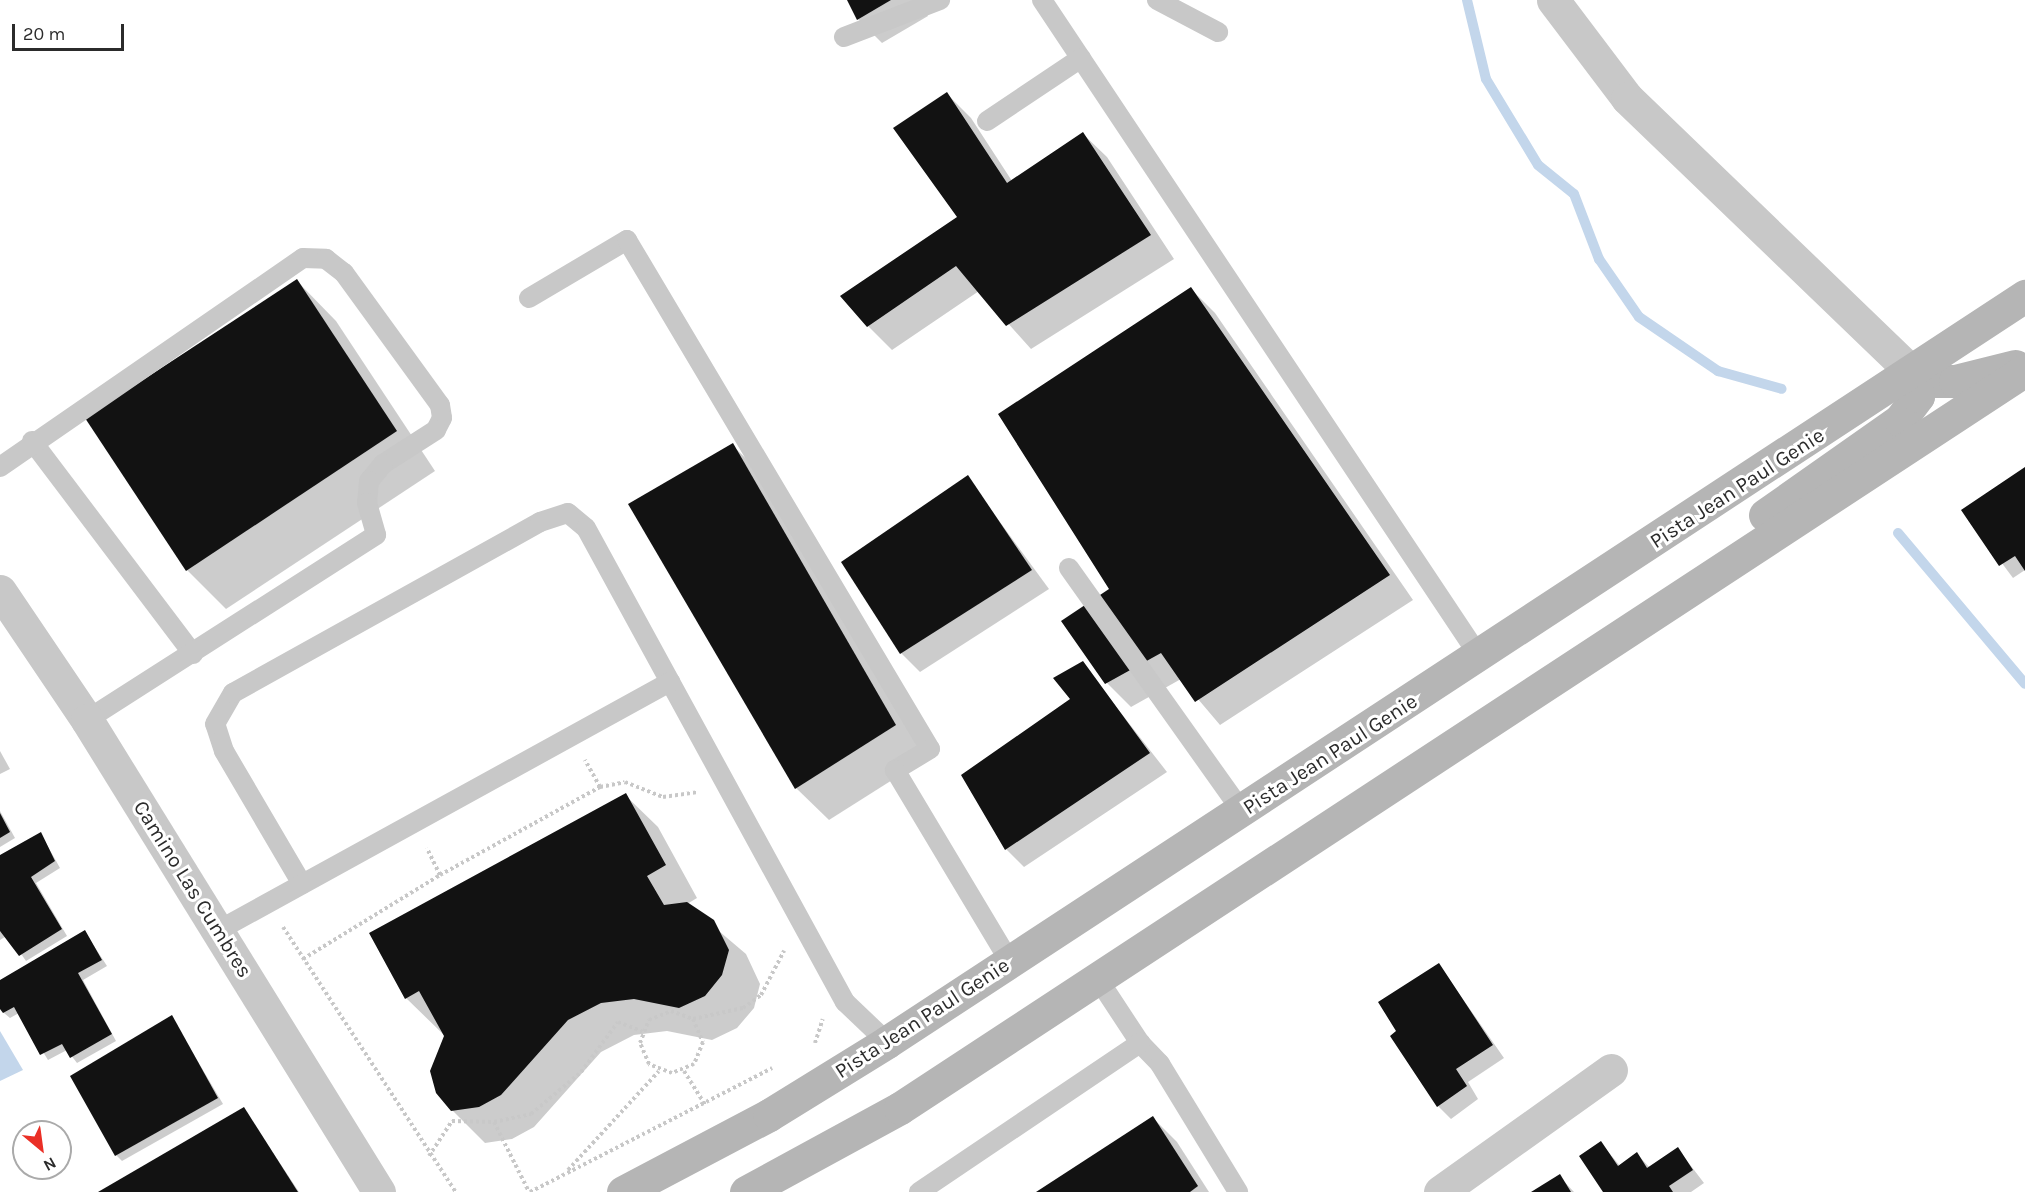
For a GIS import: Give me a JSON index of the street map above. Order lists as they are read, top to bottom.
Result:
{
  "streets": {
    "main road": ["Pista Jean Paul Genie"],
    "street": ["Camino Las Cumbres"]
  },
  "scale_bar": "20 m",
  "north": "bottom right"
}
